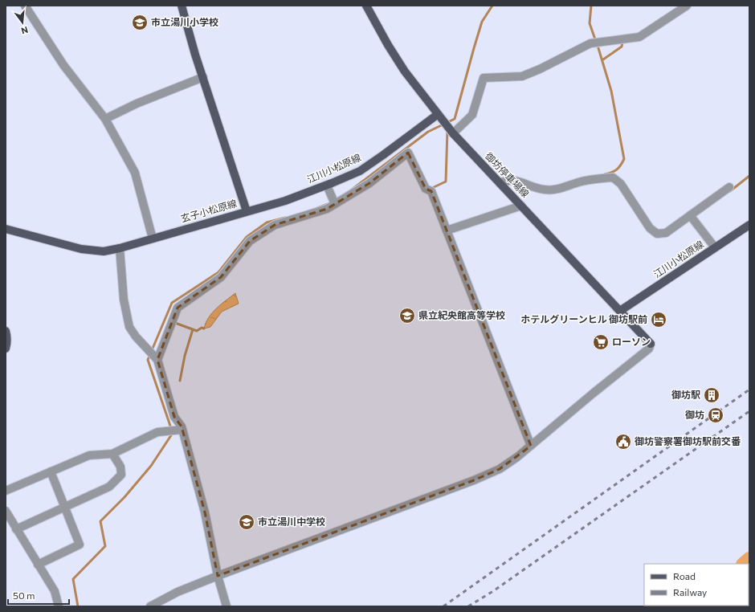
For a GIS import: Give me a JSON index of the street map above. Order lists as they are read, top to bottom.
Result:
{
  "streets": {
    "main road": ["江川小松原線", "御坊停車場線", "玄子小松原線"]
  },
  "crossings": [
    ["江川小松原線", "御坊停車場線"],
    ["江川小松原線", "玄子小松原線"]
  ],
  "places": {
    "school or university": ["市立湯川小学校", "県立紀央館高等学校", "市立湯川中学校"],
    "hotel": ["ホテルグリーンヒル 御坊駅前"],
    "supermarket": ["ローソン"],
    "building": ["御坊駅"],
    "station": ["御坊"],
    "public building": ["御坊警察署御坊駅前交番"]
  },
  "legend": ["Road", "Railway"],
  "scale_bar": "50 m",
  "north": "bottom"
}
